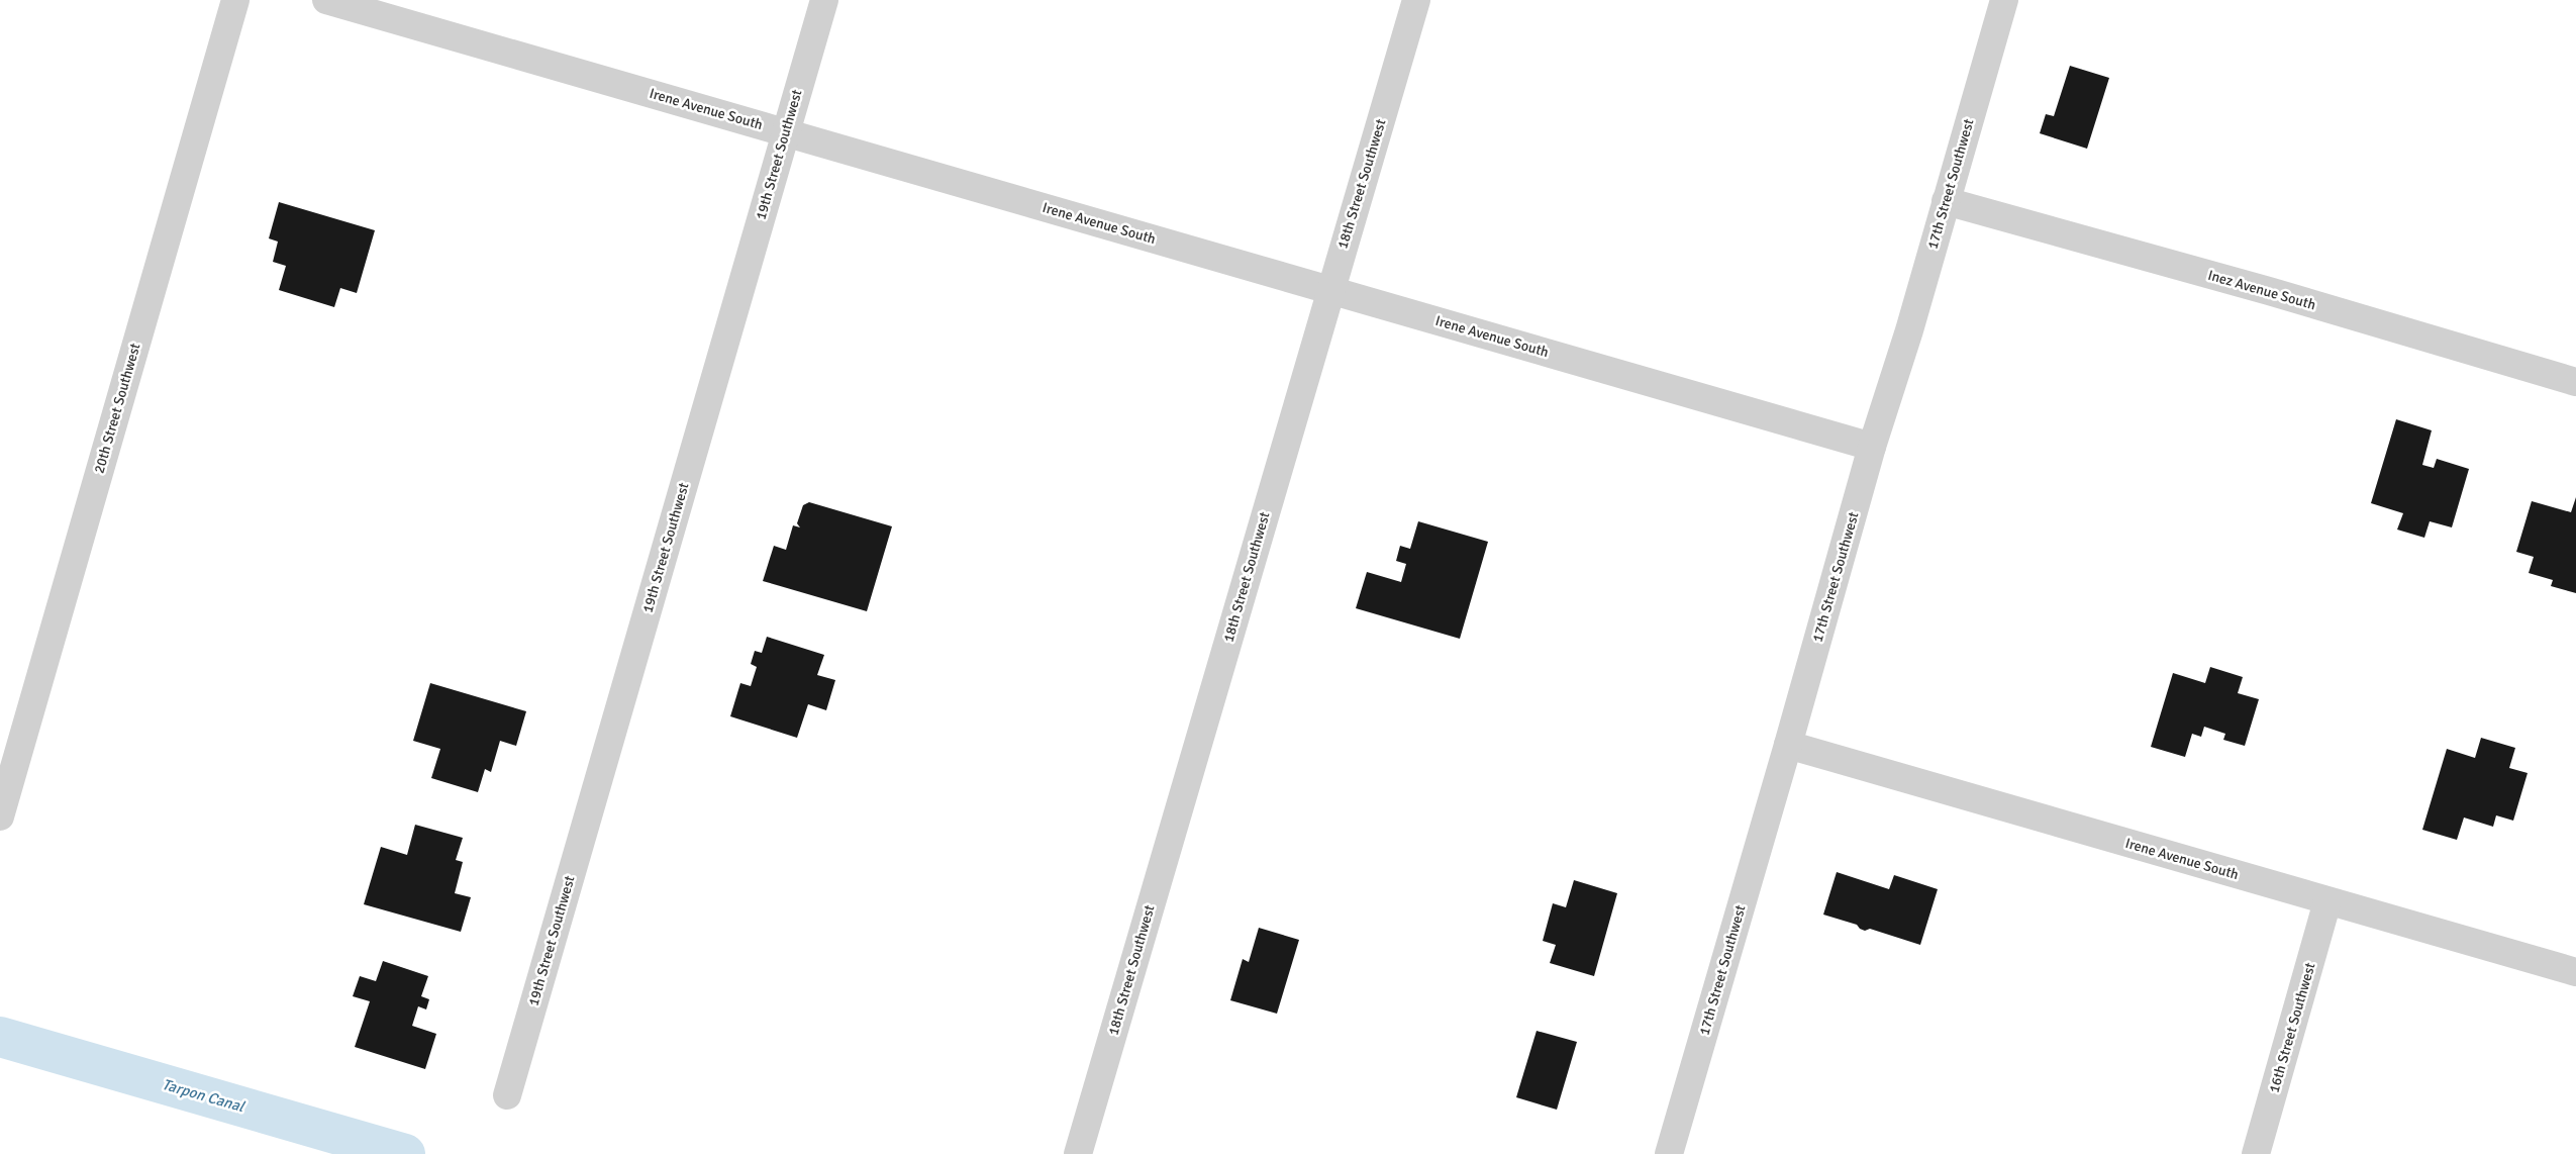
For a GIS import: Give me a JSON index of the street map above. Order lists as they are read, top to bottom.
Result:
{
  "streets": {
    "street": [
      "Irene Avenue South",
      "19th Street Southwest",
      "18th Street Southwest",
      "17th Street Southwest",
      "Inez Avenue South",
      "20th Street Southwest",
      "16th Street Southwest"
    ]
  },
  "crossings": [
    ["Irene Avenue South", "19th Street Southwest"],
    ["Irene Avenue South", "18th Street Southwest"],
    ["Irene Avenue South", "17th Street Southwest"],
    ["Irene Avenue South", "16th Street Southwest"],
    ["17th Street Southwest", "Inez Avenue South"]
  ],
  "water": ["Tarpon Canal"]
}
